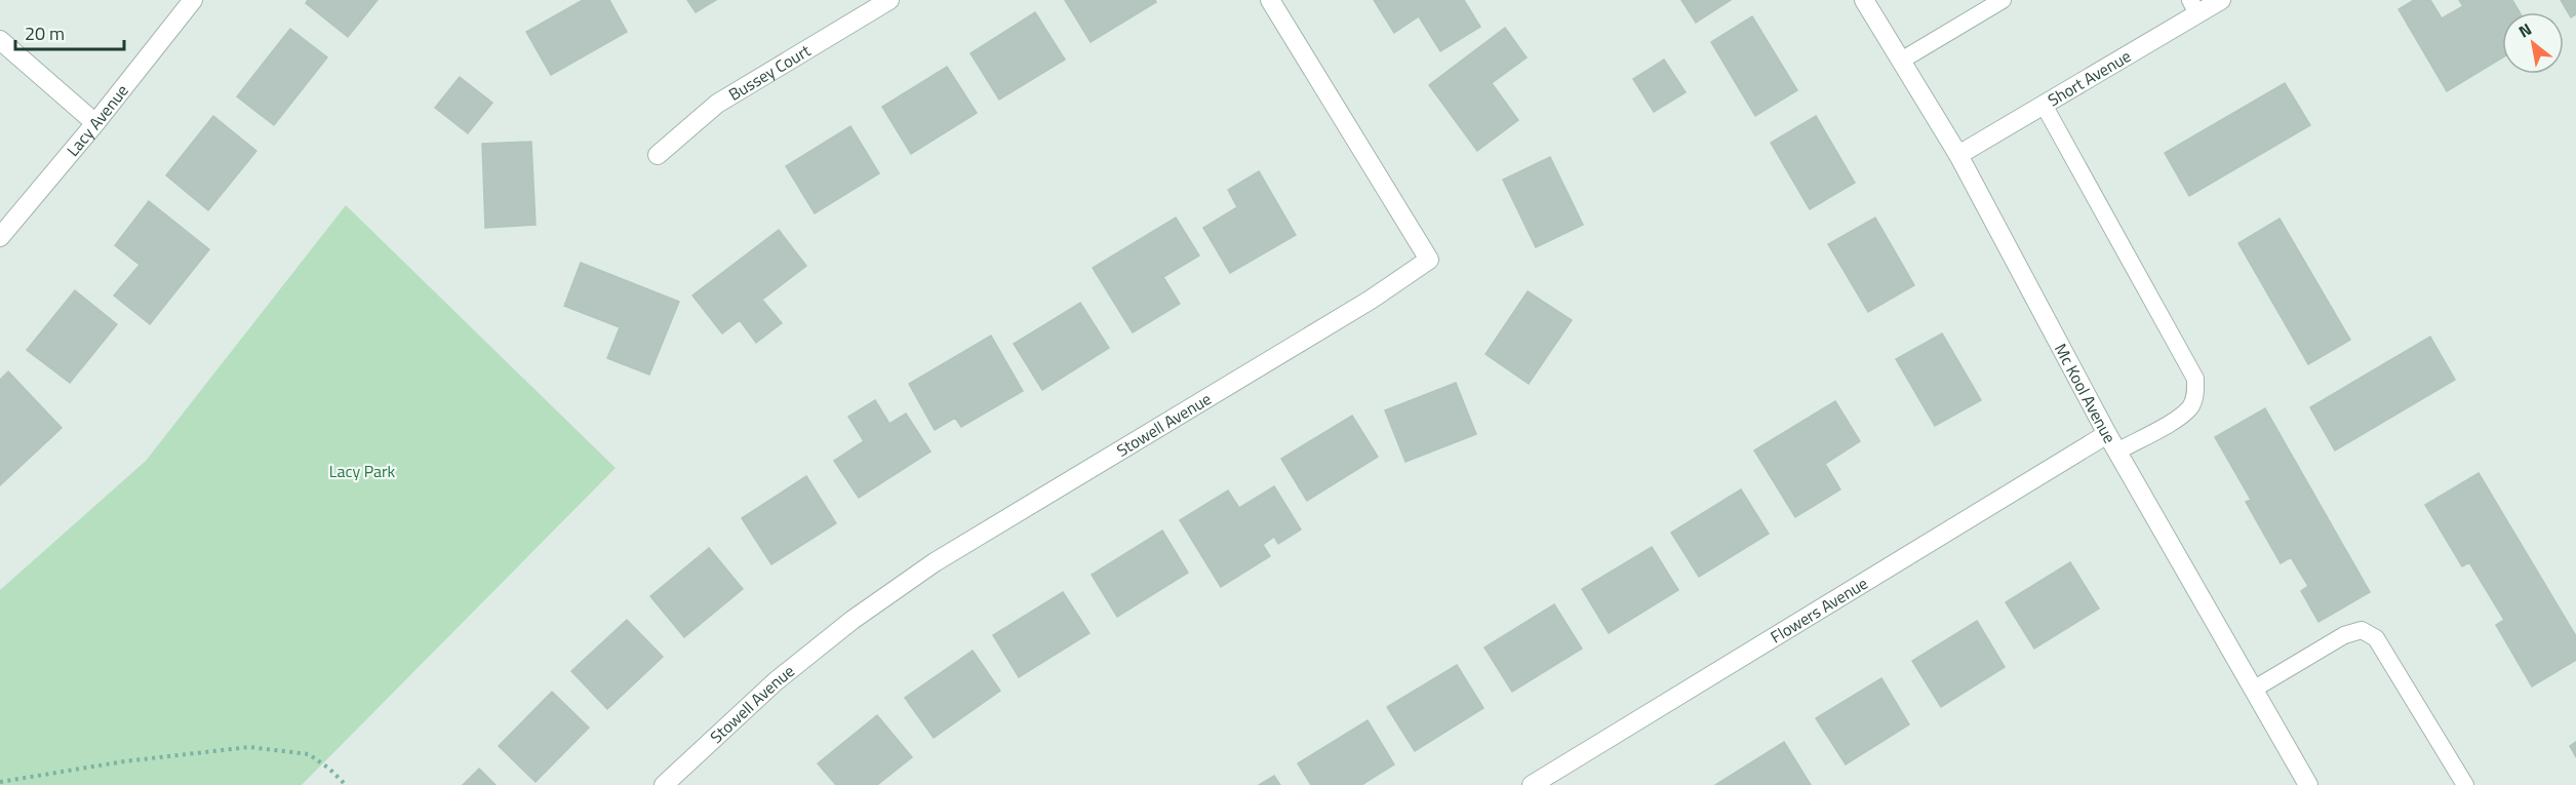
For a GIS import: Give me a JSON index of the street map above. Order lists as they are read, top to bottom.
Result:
{
  "streets": {
    "street": [
      "Bussey Court",
      "Short Avenue",
      "Lacy Avenue",
      "Mc Kool Avenue",
      "Stowell Avenue",
      "Flowers Avenue"
    ]
  },
  "crossings": [
    ["Short Avenue", "Mc Kool Avenue"],
    ["Mc Kool Avenue", "Flowers Avenue"]
  ],
  "parks": ["Lacy Park"],
  "scale_bar": "20 m",
  "north": "top left"
}
